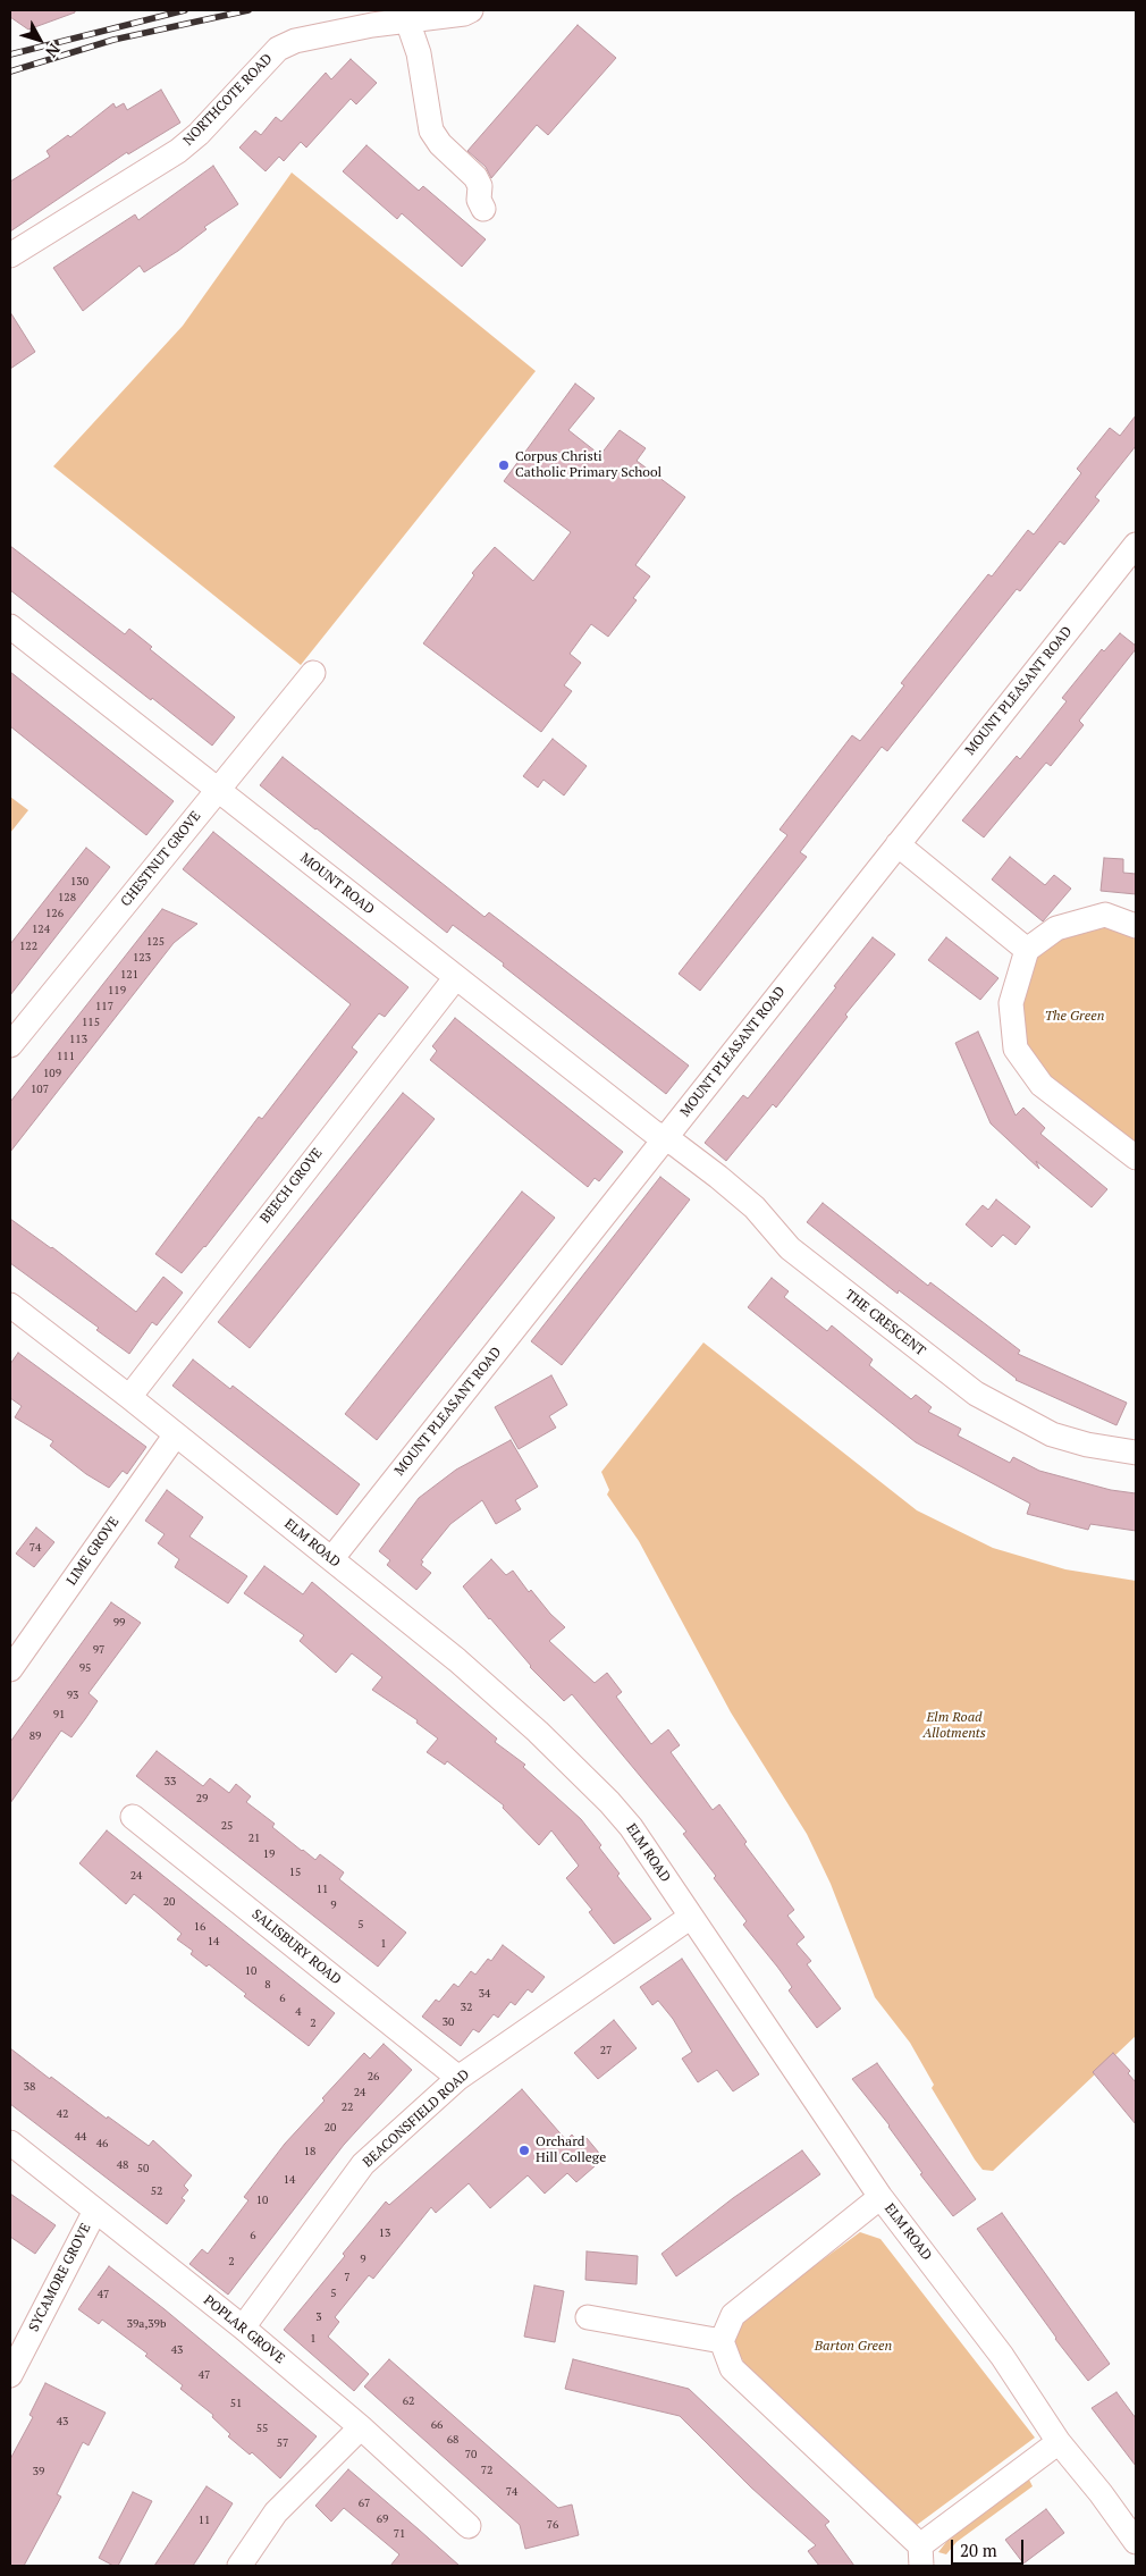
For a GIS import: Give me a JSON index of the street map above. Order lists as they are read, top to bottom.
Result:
{
  "streets": {
    "street": [
      "NORTHCOTE ROAD",
      "MOUNT PLEASANT ROAD",
      "CHESTNUT GROVE",
      "MOUNT ROAD",
      "BEECH GROVE",
      "THE CRESCENT",
      "ELM ROAD",
      "LIME GROVE",
      "SALISBURY ROAD",
      "BEACONSFIELD ROAD",
      "SYCAMORE GROVE",
      "POPLAR GROVE"
    ]
  },
  "crossings": [
    ["MOUNT PLEASANT ROAD", "MOUNT ROAD"],
    ["MOUNT PLEASANT ROAD", "THE CRESCENT"],
    ["MOUNT PLEASANT ROAD", "ELM ROAD"],
    ["CHESTNUT GROVE", "MOUNT ROAD"],
    ["MOUNT ROAD", "BEECH GROVE"],
    ["MOUNT ROAD", "THE CRESCENT"],
    ["BEECH GROVE", "ELM ROAD"],
    ["ELM ROAD", "LIME GROVE"],
    ["ELM ROAD", "BEACONSFIELD ROAD"],
    ["SALISBURY ROAD", "BEACONSFIELD ROAD"],
    ["BEACONSFIELD ROAD", "POPLAR GROVE"],
    ["SYCAMORE GROVE", "POPLAR GROVE"]
  ],
  "parks": ["The Green", "Elm Road Allotments", "Barton Green"],
  "places": ["Corpus Christi Catholic Primary School", "Orchard Hill College"],
  "house_numbers": [
    "130",
    "128",
    "126",
    "124",
    "125",
    "122",
    "123",
    "121",
    "119",
    "117",
    "115",
    "113",
    "111",
    "109",
    "107",
    "74",
    "99",
    "97",
    "95",
    "93",
    "91",
    "89",
    "33",
    "29",
    "25",
    "21",
    "19",
    "15",
    "24",
    "11",
    "20",
    "9",
    "5",
    "16",
    "14",
    "1",
    "10",
    "8",
    "34",
    "6",
    "32",
    "4",
    "30",
    "2",
    "27",
    "26",
    "38",
    "24",
    "22",
    "42",
    "20",
    "44",
    "46",
    "18",
    "48",
    "50",
    "14",
    "52",
    "10",
    "13",
    "6",
    "9",
    "2",
    "7",
    "5",
    "47",
    "3",
    "39a,39b",
    "1",
    "43",
    "47",
    "62",
    "51",
    "43",
    "66",
    "55",
    "68",
    "57",
    "70",
    "72",
    "39",
    "74",
    "67",
    "69",
    "11",
    "76",
    "71"
  ],
  "scale_bar": "20 m",
  "north": "bottom right"
}
